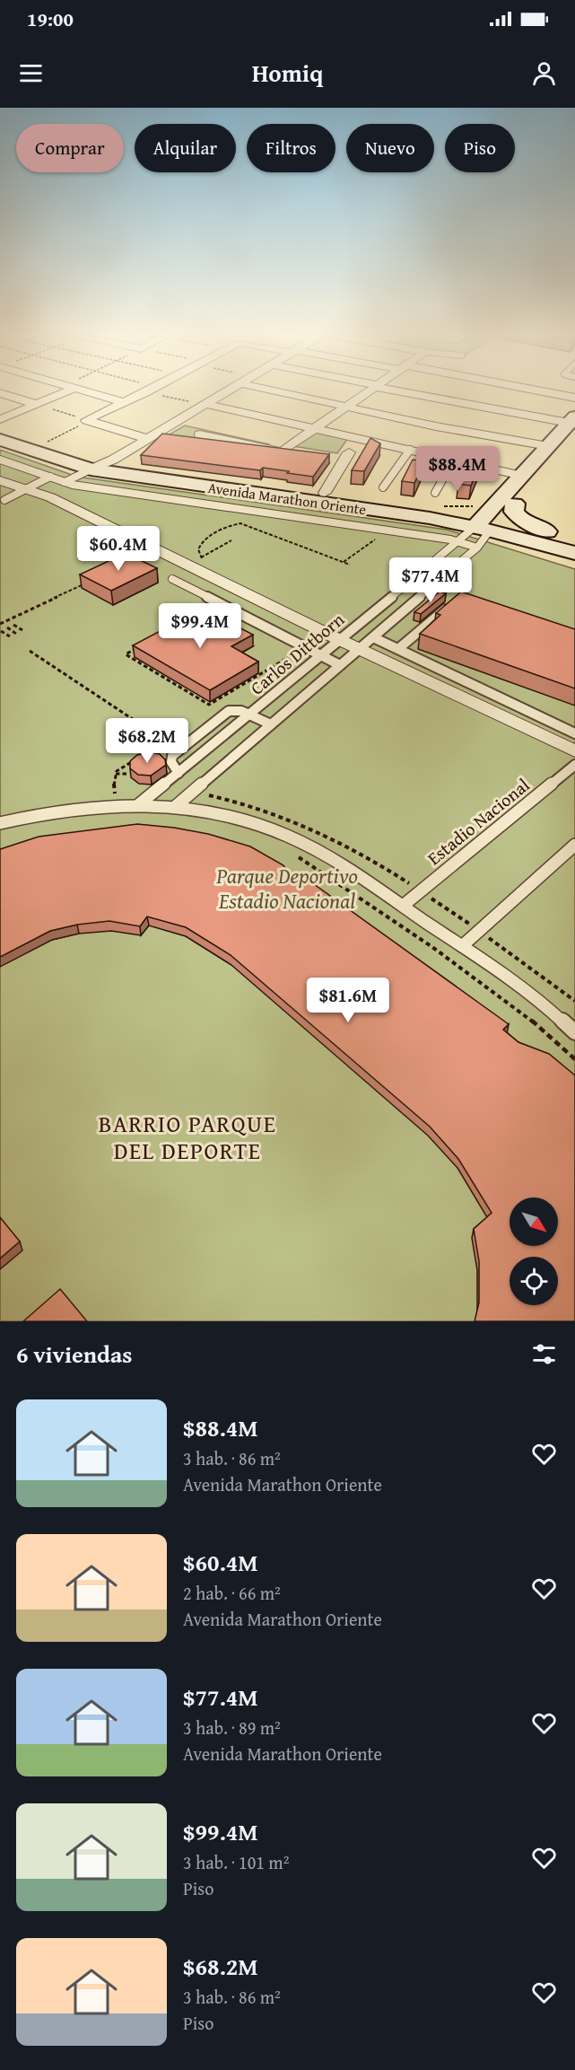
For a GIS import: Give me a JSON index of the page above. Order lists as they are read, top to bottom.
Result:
{
  "streets": {
    "main road": ["Avenida Marathon Oriente"],
    "lane": ["Carlos Dittborn", "Estadio Nacional"]
  },
  "crossings": [
    ["Avenida Marathon Oriente", "Carlos Dittborn"]
  ],
  "districts": ["BARRIO PARQUE DEL DEPORTE"],
  "parks": ["Parque Deportivo Estadio Nacional"],
  "north": "bottom right",
  "page": {
    "status": "19:00",
    "header": "Homiq",
    "chip": [
      "Comprar",
      "Alquilar",
      "Filtros",
      "Nuevo",
      "Piso"
    ],
    "price": [
      "$88.4M",
      "$60.4M",
      "$77.4M",
      "$99.4M",
      "$68.2M",
      "$81.6M"
    ],
    "heading": "6 viviendas",
    "list": [
      {
        "name": "$88.4M",
        "note": "3 hab. · 86 m² · Avenida Marathon Oriente"
      },
      {
        "name": "$60.4M",
        "note": "2 hab. · 66 m² · Avenida Marathon Oriente"
      },
      {
        "name": "$77.4M",
        "note": "3 hab. · 89 m² · Avenida Marathon Oriente"
      },
      {
        "name": "$99.4M",
        "note": "3 hab. · 101 m² · Piso"
      },
      {
        "name": "$68.2M",
        "note": "3 hab. · 86 m² · Piso"
      }
    ]
  }
}
